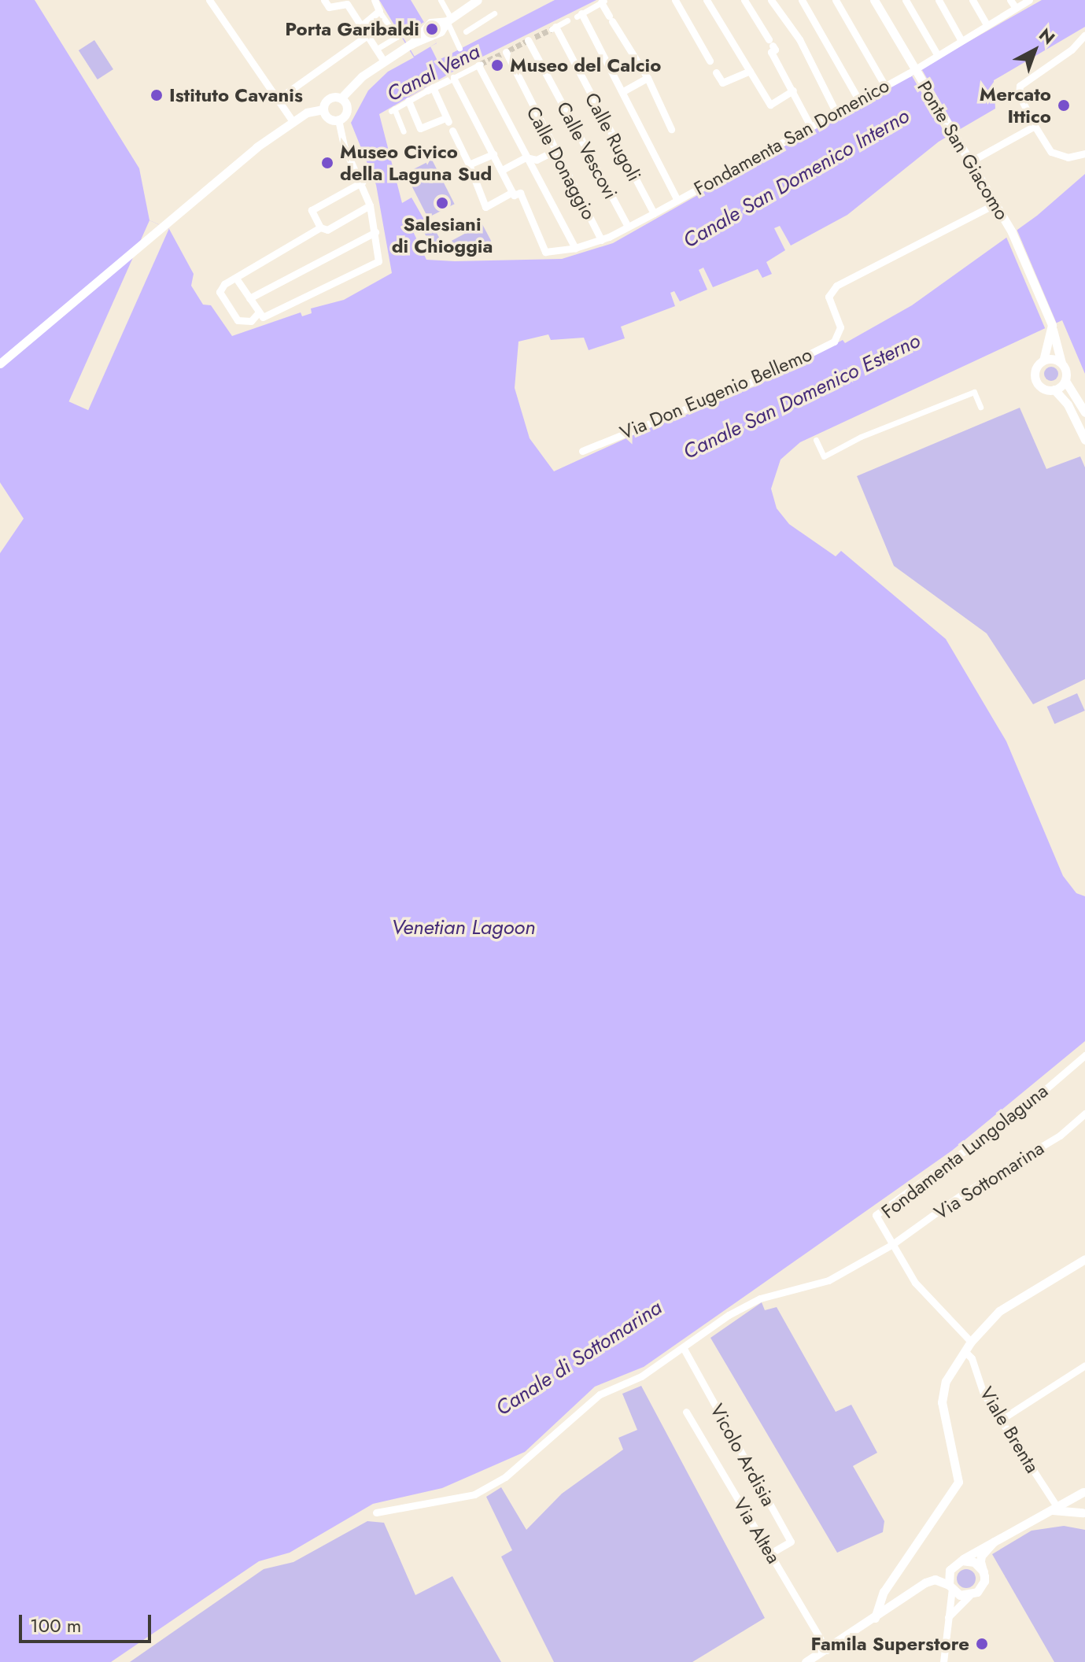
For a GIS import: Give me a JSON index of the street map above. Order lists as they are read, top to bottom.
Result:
{
  "streets": {
    "street": [
      "Calle Rugoli",
      "Fondamenta San Domenico",
      "Calle Vescovi",
      "Ponte San Giacomo",
      "Calle Donaggio",
      "Via Don Eugenio Bellemo",
      "Fondamenta Lungolaguna",
      "Via Sottomarina",
      "Viale Brenta",
      "Vicolo Ardisia",
      "Via Altea"
    ]
  },
  "crossings": [
    ["Calle Rugoli", "Fondamenta San Domenico"],
    ["Fondamenta San Domenico", "Calle Vescovi"],
    ["Fondamenta San Domenico", "Ponte San Giacomo"],
    ["Fondamenta San Domenico", "Calle Donaggio"],
    ["Ponte San Giacomo", "Via Don Eugenio Bellemo"],
    ["Fondamenta Lungolaguna", "Via Sottomarina"],
    ["Via Sottomarina", "Vicolo Ardisia"],
    ["Vicolo Ardisia", "Via Altea"]
  ],
  "water": [
    "Canal Vena",
    "Canale San Domenico Interno",
    "Canale San Domenico Esterno",
    "Venetian Lagoon",
    "Canale di Sottomarina"
  ],
  "places": [
    "Porta Garibaldi",
    "Museo del Calcio",
    "Istituto Cavanis",
    "Mercato Ittico",
    "Museo Civico della Laguna Sud",
    "Salesiani di Chioggia",
    "Famila Superstore"
  ],
  "scale_bar": "100 m",
  "north": "top right"
}
